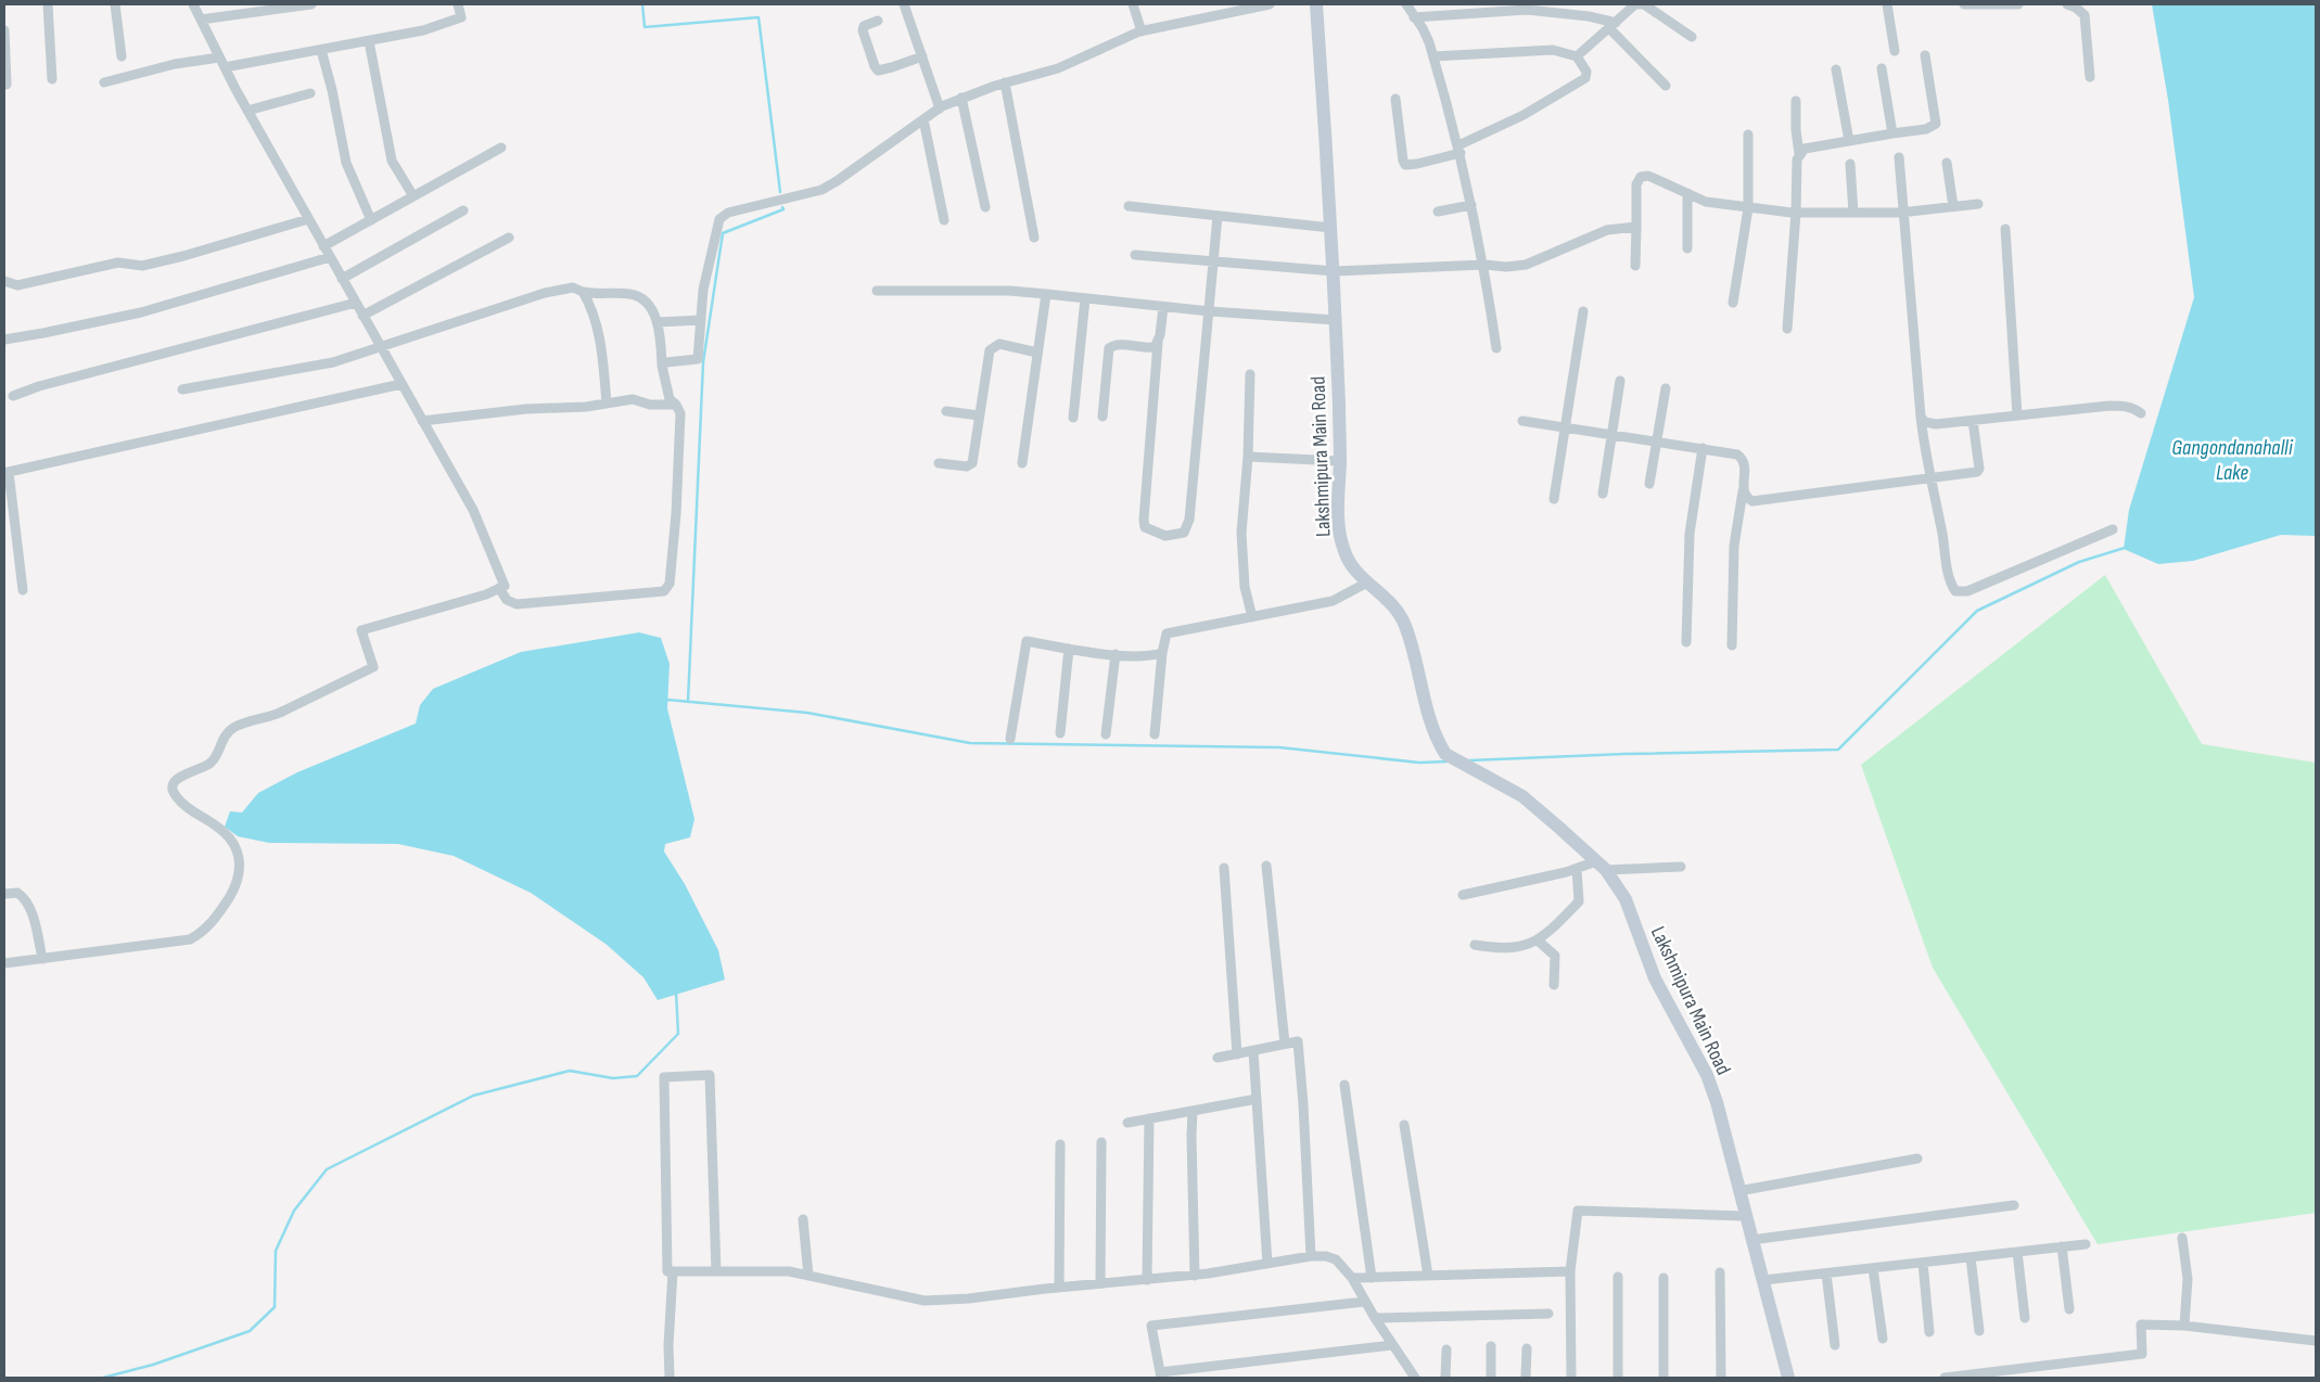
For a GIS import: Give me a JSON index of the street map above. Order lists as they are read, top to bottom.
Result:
{
  "streets": {
    "main road": ["Lakshmipura Main Road"]
  },
  "water": ["Gangondanahalli Lake"]
}
